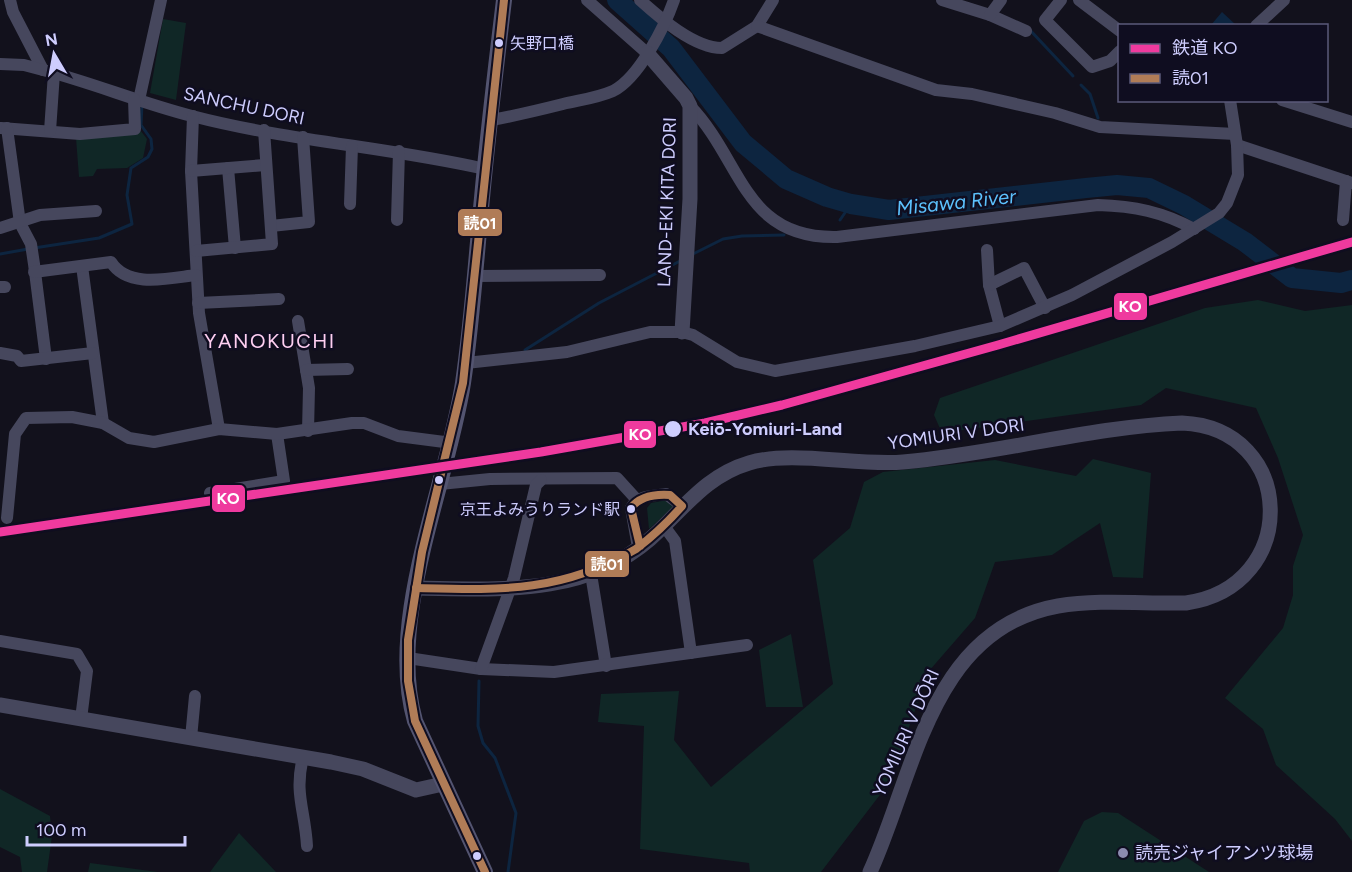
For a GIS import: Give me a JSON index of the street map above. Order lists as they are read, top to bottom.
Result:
{
  "streets": {
    "street": ["SANCHU DORI", "LAND-EKI KITA DORI", "YOMIURI V DŌRI"]
  },
  "districts": ["YANOKUCHI"],
  "water": ["Misawa River"],
  "places": [
    "矢野口橋",
    "Keiō-Yomiuri-Land",
    "京王よみうりランド駅",
    "読売ジャイアンツ球場"
  ],
  "lines": ["transit line 読01", "rail line KO"],
  "legend": ["鉄道 KO", "読01"],
  "scale_bar": "100 m",
  "north": "top"
}
